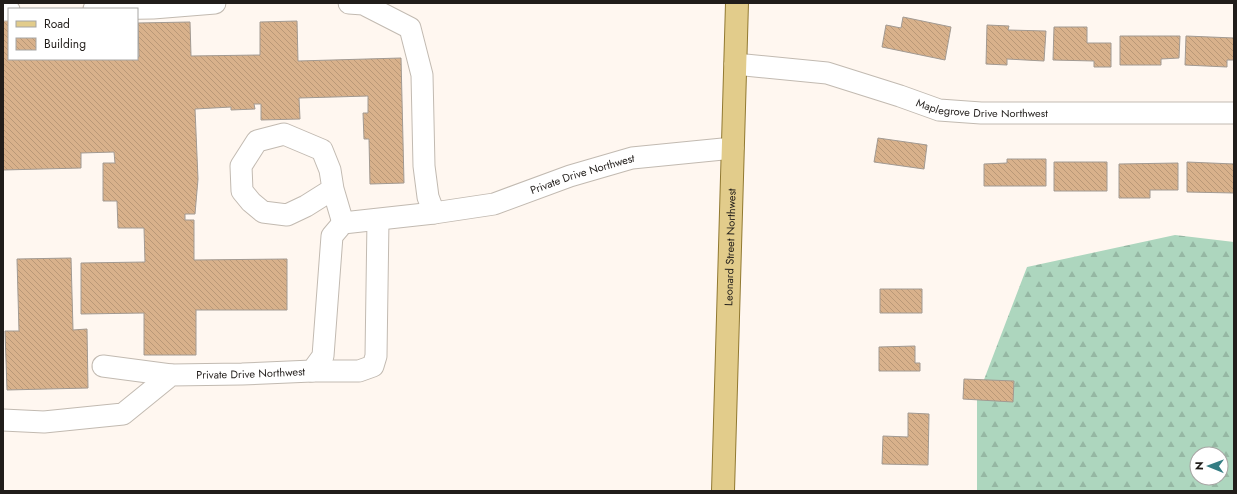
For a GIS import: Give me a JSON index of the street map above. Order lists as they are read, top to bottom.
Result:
{
  "streets": {
    "main road": ["Leonard Street Northwest"],
    "street": ["Maplegrove Drive Northwest", "Private Drive Northwest"]
  },
  "crossings": [
    ["Maplegrove Drive Northwest", "Leonard Street Northwest"],
    ["Private Drive Northwest", "Leonard Street Northwest"]
  ],
  "legend": ["Road", "Building"],
  "north": "left"
}
